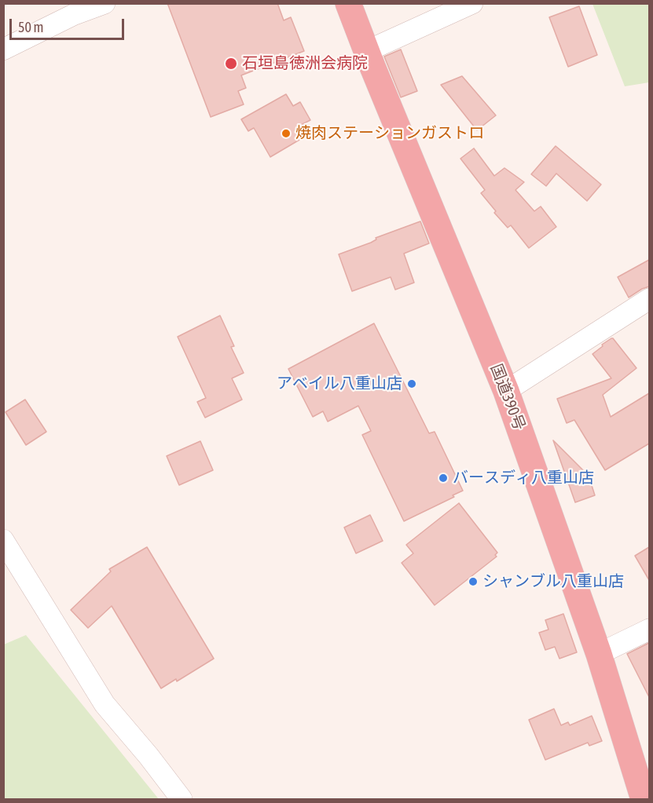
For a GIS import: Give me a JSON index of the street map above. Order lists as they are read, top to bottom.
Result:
{
  "streets": {
    "highway": ["国道390号"]
  },
  "places": [
    "石垣島徳洲会病院",
    "焼肉ステーションガストロ",
    "アベイル八重山店",
    "バースディ八重山店",
    "シャンブル八重山店"
  ],
  "scale_bar": "50 m"
}
